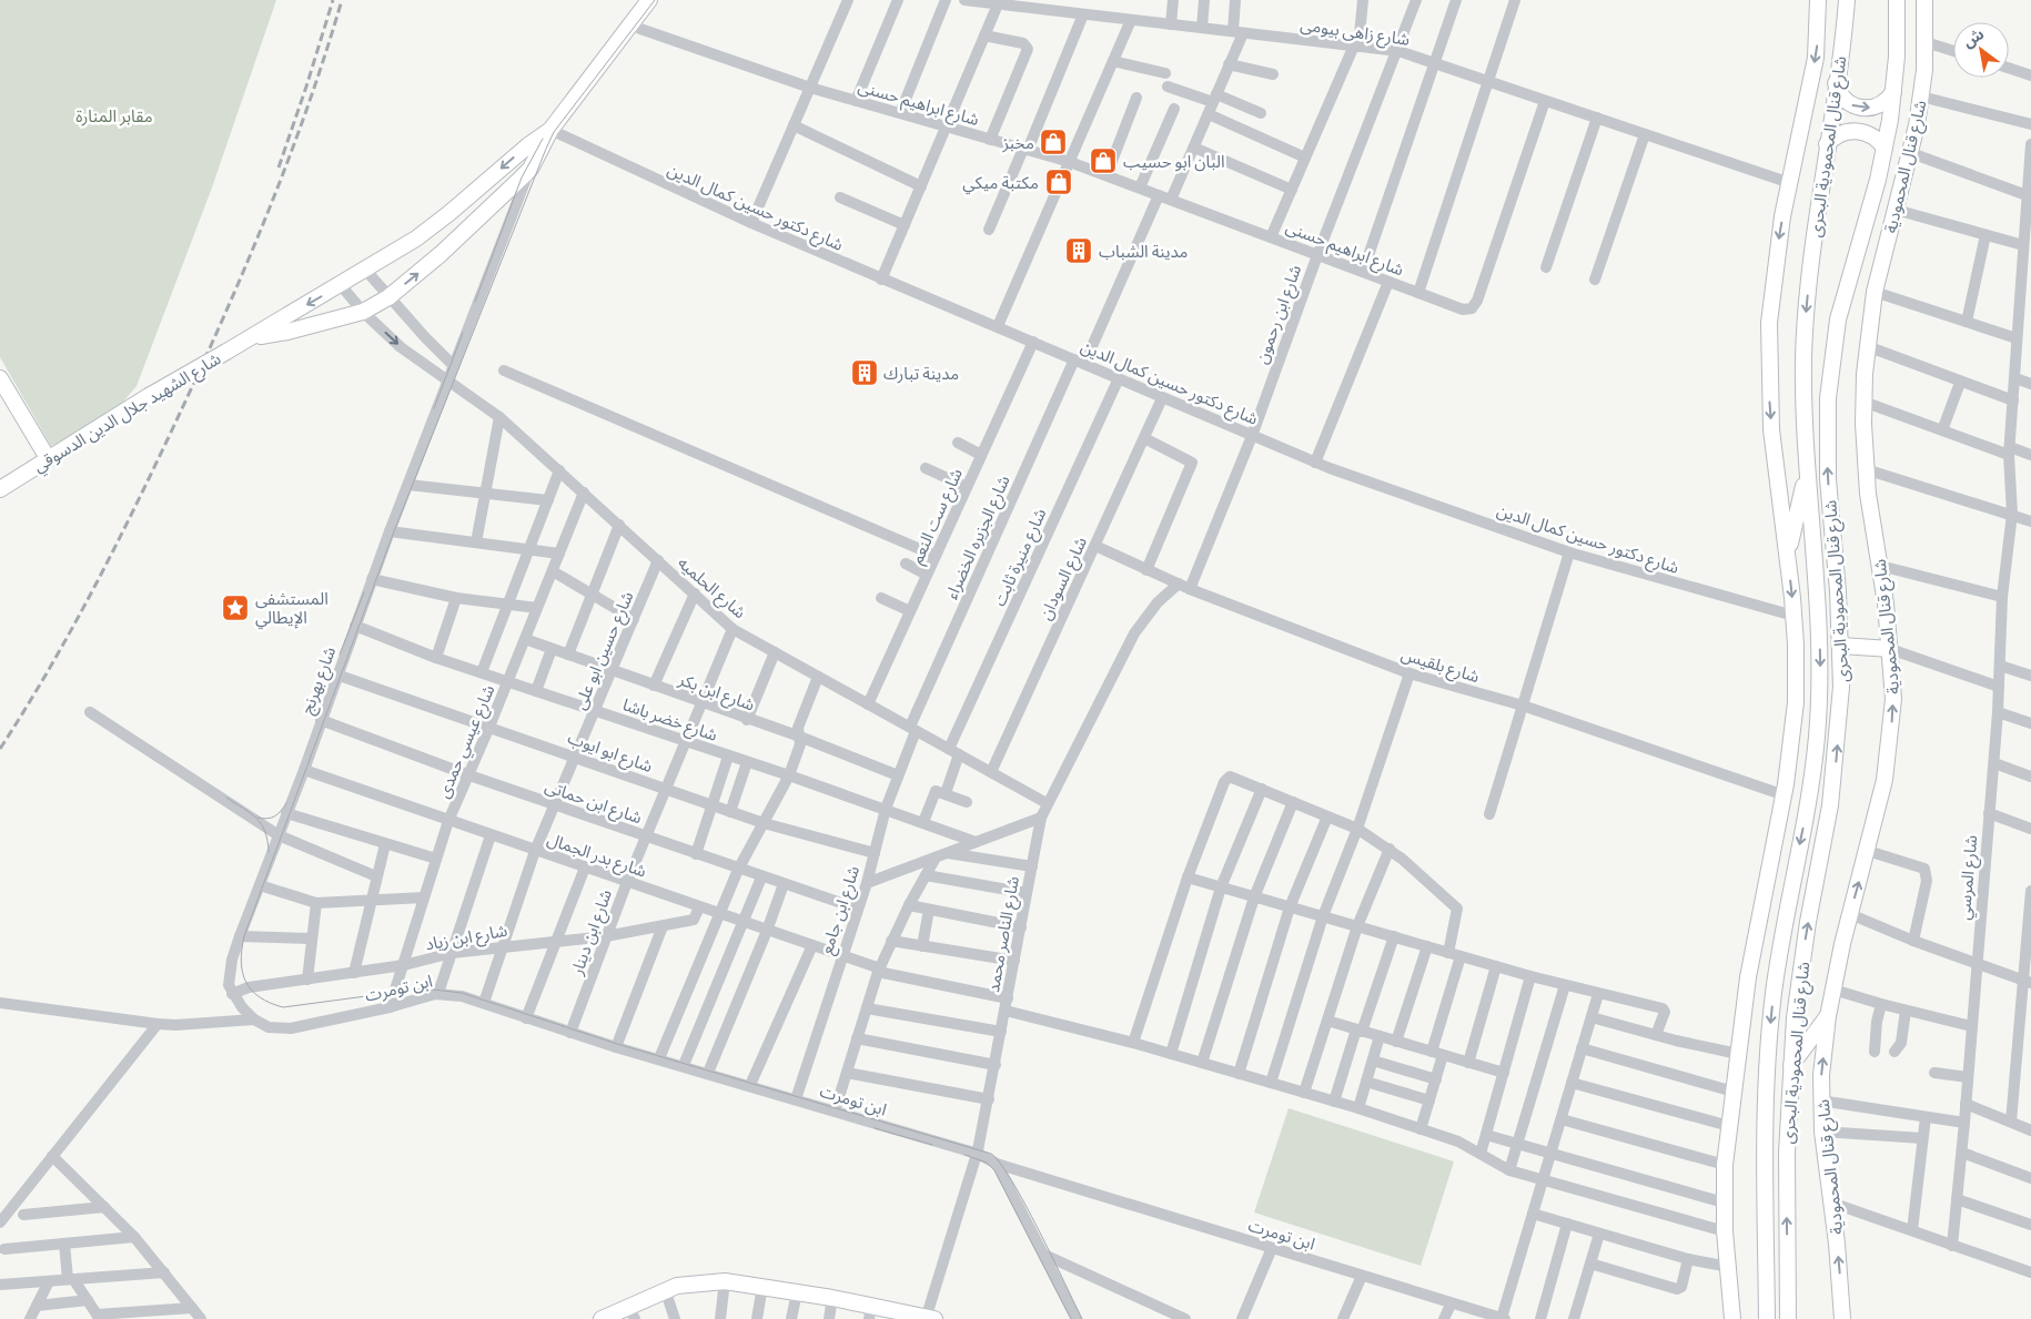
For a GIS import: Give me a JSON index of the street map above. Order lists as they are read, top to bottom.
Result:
{
  "streets": {
    "main road": ["شارع قنال المحمودية البحرى", "شارع قنال المحمودية", "شارع الشهيد جلال الدين الدسوقي"],
    "street": [
      "شارع زاهى بيومى",
      "شارع ابراهيم حسنى",
      "شارع دكتور حسين كمال الدين",
      "شارع ابن رحمون",
      "شارع ست النعم",
      "شارع الجزيره الخضراء",
      "شارع منيرة ثابت",
      "شارع السودان",
      "شارع الحلميه",
      "شارع حسين ابو على",
      "شارع بلقيس",
      "شارع بهرنج",
      "شارع ابن بكر",
      "شارع خضر باشا",
      "شارع عيسي حمدى",
      "شارع ابو ايوب",
      "شارع ابن حماتى",
      "شارع بدر الجمال",
      "شارع المرسي",
      "شارع ابن جامع",
      "شارع ابن دينار",
      "شارع الناصر محمد",
      "شارع ابن زياد",
      "ابن تومرت"
    ]
  },
  "crossings": [
    ["شارع زاهى بيومى", "شارع ابراهيم حسنى"],
    ["شارع زاهى بيومى", "شارع ابن رحمون"],
    ["شارع ابراهيم حسنى", "شارع ابن رحمون"],
    ["شارع ابراهيم حسنى", "شارع الشهيد جلال الدين الدسوقي"],
    ["شارع ابراهيم حسنى", "شارع الجزيره الخضراء"],
    ["شارع دكتور حسين كمال الدين", "شارع ابن رحمون"],
    ["شارع دكتور حسين كمال الدين", "شارع الشهيد جلال الدين الدسوقي"],
    ["شارع دكتور حسين كمال الدين", "شارع ست النعم"],
    ["شارع دكتور حسين كمال الدين", "شارع الجزيره الخضراء"],
    ["شارع دكتور حسين كمال الدين", "شارع منيرة ثابت"],
    ["شارع دكتور حسين كمال الدين", "شارع السودان"],
    ["شارع ابن رحمون", "شارع بلقيس"],
    ["شارع الشهيد جلال الدين الدسوقي", "شارع الحلميه"],
    ["شارع الشهيد جلال الدين الدسوقي", "شارع بهرنج"],
    ["شارع ست النعم", "شارع الحلميه"],
    ["شارع الجزيره الخضراء", "شارع الحلميه"],
    ["شارع الجزيره الخضراء", "شارع ابن جامع"],
    ["شارع منيرة ثابت", "شارع الحلميه"],
    ["شارع السودان", "شارع الحلميه"],
    ["شارع السودان", "شارع بلقيس"],
    ["شارع الحلميه", "شارع حسين ابو على"],
    ["شارع الحلميه", "شارع بهرنج"],
    ["شارع الحلميه", "شارع عيسي حمدى"],
    ["شارع الحلميه", "شارع ابن جامع"],
    ["شارع الحلميه", "شارع ابن دينار"],
    ["شارع الحلميه", "شارع الناصر محمد"],
    ["شارع حسين ابو على", "شارع ابن بكر"],
    ["شارع حسين ابو على", "شارع خضر باشا"],
    ["شارع حسين ابو على", "شارع ابو ايوب"],
    ["شارع حسين ابو على", "شارع ابن حماتى"],
    ["شارع حسين ابو على", "شارع بدر الجمال"],
    ["شارع حسين ابو على", "شارع ابن زياد"],
    ["شارع حسين ابو على", "ابن تومرت"],
    ["شارع بلقيس", "شارع الناصر محمد"],
    ["شارع بهرنج", "شارع خضر باشا"],
    ["شارع بهرنج", "شارع ابو ايوب"],
    ["شارع بهرنج", "شارع ابن حماتى"],
    ["شارع بهرنج", "شارع بدر الجمال"],
    ["شارع بهرنج", "شارع ابن زياد"],
    ["شارع ابن بكر", "شارع عيسي حمدى"],
    ["شارع ابن بكر", "شارع ابن جامع"],
    ["شارع ابن بكر", "شارع ابن دينار"],
    ["شارع خضر باشا", "شارع عيسي حمدى"],
    ["شارع خضر باشا", "شارع ابن جامع"],
    ["شارع خضر باشا", "شارع ابن دينار"],
    ["شارع عيسي حمدى", "شارع ابو ايوب"],
    ["شارع عيسي حمدى", "شارع ابن حماتى"],
    ["شارع عيسي حمدى", "شارع بدر الجمال"],
    ["شارع عيسي حمدى", "شارع ابن زياد"],
    ["شارع عيسي حمدى", "ابن تومرت"],
    ["شارع ابو ايوب", "شارع ابن جامع"],
    ["شارع ابو ايوب", "شارع ابن دينار"],
    ["شارع ابن حماتى", "شارع ابن جامع"],
    ["شارع ابن حماتى", "شارع ابن دينار"],
    ["شارع بدر الجمال", "شارع ابن جامع"],
    ["شارع بدر الجمال", "شارع ابن دينار"],
    ["شارع بدر الجمال", "شارع الناصر محمد"],
    ["شارع بدر الجمال", "شارع ابن زياد"],
    ["شارع ابن جامع", "ابن تومرت"],
    ["شارع ابن دينار", "شارع ابن زياد"],
    ["شارع ابن دينار", "ابن تومرت"],
    ["شارع الناصر محمد", "ابن تومرت"]
  ],
  "parks": ["مقابر المنارة"],
  "places": {
    "shop": ["مخبز", "البان ابو حسيب", "مكتبة ميكي"],
    "building": ["مدينة الشباب", "مدينة تبارك"],
    "place": ["المستشفى الإيطالي"]
  },
  "north": "top left"
}
